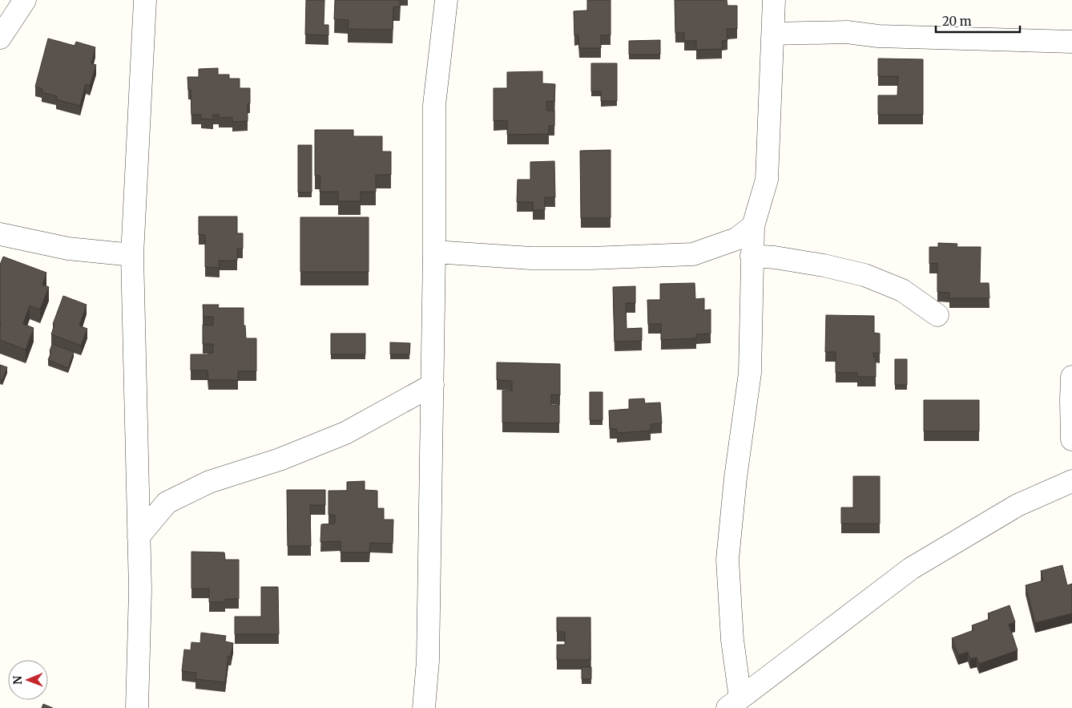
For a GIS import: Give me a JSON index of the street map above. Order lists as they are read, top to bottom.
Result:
{
  "scale_bar": "20 m",
  "north": "left"
}
